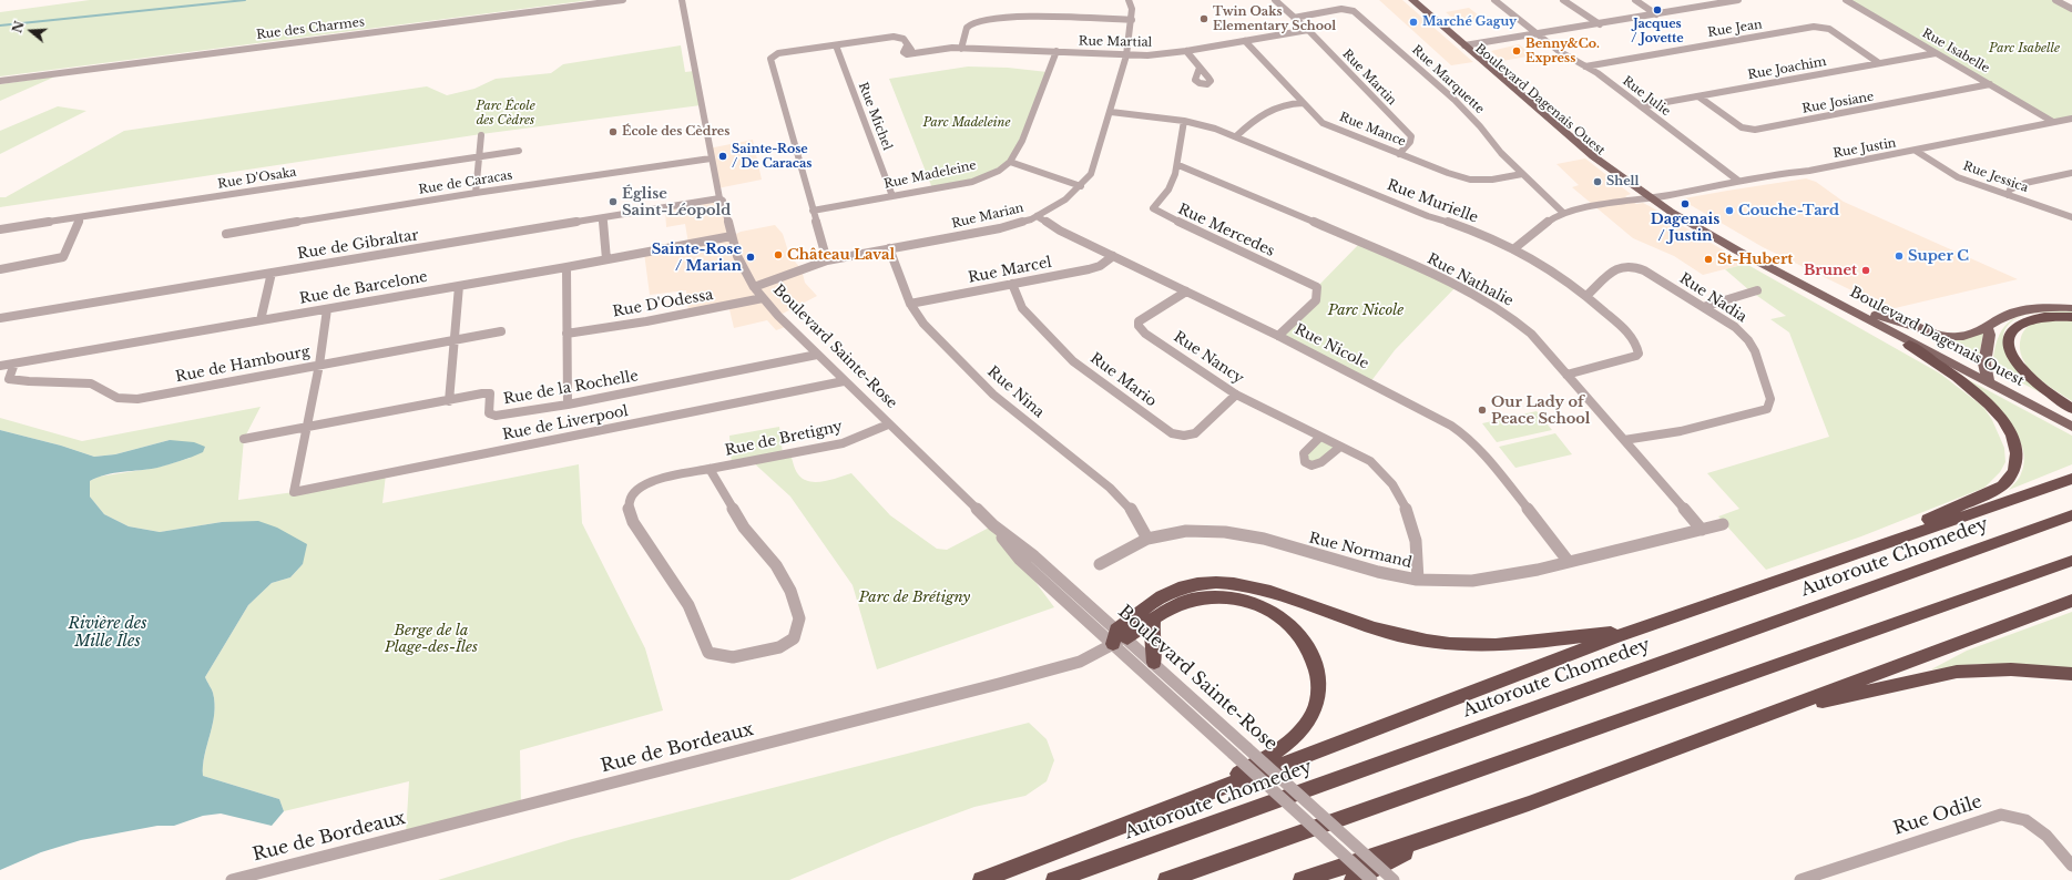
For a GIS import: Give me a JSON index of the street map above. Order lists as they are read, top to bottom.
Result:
{
  "streets": {
    "highway": ["Autoroute Chomedey"],
    "main road": ["Boulevard Dagenais Ouest"],
    "street": [
      "Rue des Charmes",
      "Rue Jean",
      "Rue Martial",
      "Rue Isabelle",
      "Rue Joachim",
      "Rue Martin",
      "Rue Marquette",
      "Rue Julie",
      "Rue Josiane",
      "Rue Michel",
      "Rue Mance",
      "Rue Justin",
      "Rue Madeleine",
      "Rue Jessica",
      "Rue D'Osaka",
      "Rue de Caracas",
      "Rue Murielle",
      "Rue Marian",
      "Rue Mercedes",
      "Rue de Gibraltar",
      "Rue Marcel",
      "Rue Nathalie",
      "Rue de Barcelone",
      "Rue Nadia",
      "Rue D'Odessa",
      "Boulevard Sainte-Rose",
      "Rue Nicole",
      "Rue Nancy",
      "Rue de Hambourg",
      "Rue Mario",
      "Rue de la Rochelle",
      "Rue Nina",
      "Rue de Liverpool",
      "Rue de Bretigny",
      "Rue Normand",
      "Rue de Bordeaux",
      "Rue Odile"
    ]
  },
  "crossings": [
    ["Rue Jean", "Rue Joachim"],
    ["Rue Jean", "Rue Julie"],
    ["Rue Martial", "Rue Martin"],
    ["Rue Martial", "Rue Michel"],
    ["Rue Martial", "Rue Mance"],
    ["Rue Martial", "Rue Madeleine"],
    ["Rue Martial", "Rue Marian"],
    ["Rue Isabelle", "Rue Joachim"],
    ["Rue Isabelle", "Rue Josiane"],
    ["Rue Isabelle", "Rue Justin"],
    ["Rue Joachim", "Rue Julie"],
    ["Rue Joachim", "Rue Josiane"],
    ["Rue Martin", "Rue Marquette"],
    ["Rue Martin", "Rue Mance"],
    ["Rue Marquette", "Rue Mance"],
    ["Rue Julie", "Rue Justin"],
    ["Boulevard Dagenais Ouest", "Rue Justin"],
    ["Rue Michel", "Rue Madeleine"],
    ["Rue Justin", "Rue Jessica"],
    ["Rue de Caracas", "Boulevard Sainte-Rose"],
    ["Rue Murielle", "Rue Marian"],
    ["Rue Murielle", "Rue Mercedes"],
    ["Rue Murielle", "Rue Nathalie"],
    ["Rue Murielle", "Rue Nadia"],
    ["Rue Marian", "Boulevard Sainte-Rose"],
    ["Rue Marian", "Rue Nicole"],
    ["Rue Marian", "Rue Nina"],
    ["Rue Mercedes", "Rue Nathalie"],
    ["Rue Mercedes", "Rue Nicole"],
    ["Rue de Gibraltar", "Boulevard Sainte-Rose"],
    ["Rue Marcel", "Rue Nicole"],
    ["Rue Marcel", "Rue Mario"],
    ["Rue Marcel", "Rue Nina"],
    ["Rue Nathalie", "Rue Nadia"],
    ["Rue Nathalie", "Rue Normand"],
    ["Rue de Barcelone", "Boulevard Sainte-Rose"],
    ["Rue de Barcelone", "Rue de Hambourg"],
    ["Rue D'Odessa", "Boulevard Sainte-Rose"],
    ["Boulevard Sainte-Rose", "Rue de la Rochelle"],
    ["Boulevard Sainte-Rose", "Rue de Liverpool"],
    ["Boulevard Sainte-Rose", "Rue de Bretigny"],
    ["Boulevard Sainte-Rose", "Rue de Bordeaux"],
    ["Rue Nicole", "Rue Nancy"],
    ["Rue Nicole", "Rue Normand"],
    ["Rue Nancy", "Rue Mario"],
    ["Rue Nancy", "Rue Normand"],
    ["Rue de la Rochelle", "Rue de Liverpool"],
    ["Rue Nina", "Rue Normand"]
  ],
  "water": ["Rivière des Mille Îles"],
  "parks": [
    "Parc Isabelle",
    "Parc École des Cèdres",
    "Parc Madeleine",
    "Parc Nicole",
    "Parc de Brétigny",
    "Berge de la Plage-des-Îles"
  ],
  "places": [
    "Jacques / Jovette",
    "Twin Oaks Elementary School",
    "Marché Gaguy",
    "Benny&Co. Express",
    "École des Cèdres",
    "Sainte-Rose / De Caracas",
    "Shell",
    "Église Saint-Léopold",
    "Dagenais / Justin",
    "Couche-Tard",
    "Château Laval",
    "Super C",
    "Sainte-Rose / Marian",
    "St-Hubert",
    "Brunet",
    "Our Lady of Peace School"
  ],
  "north": "left"
}
